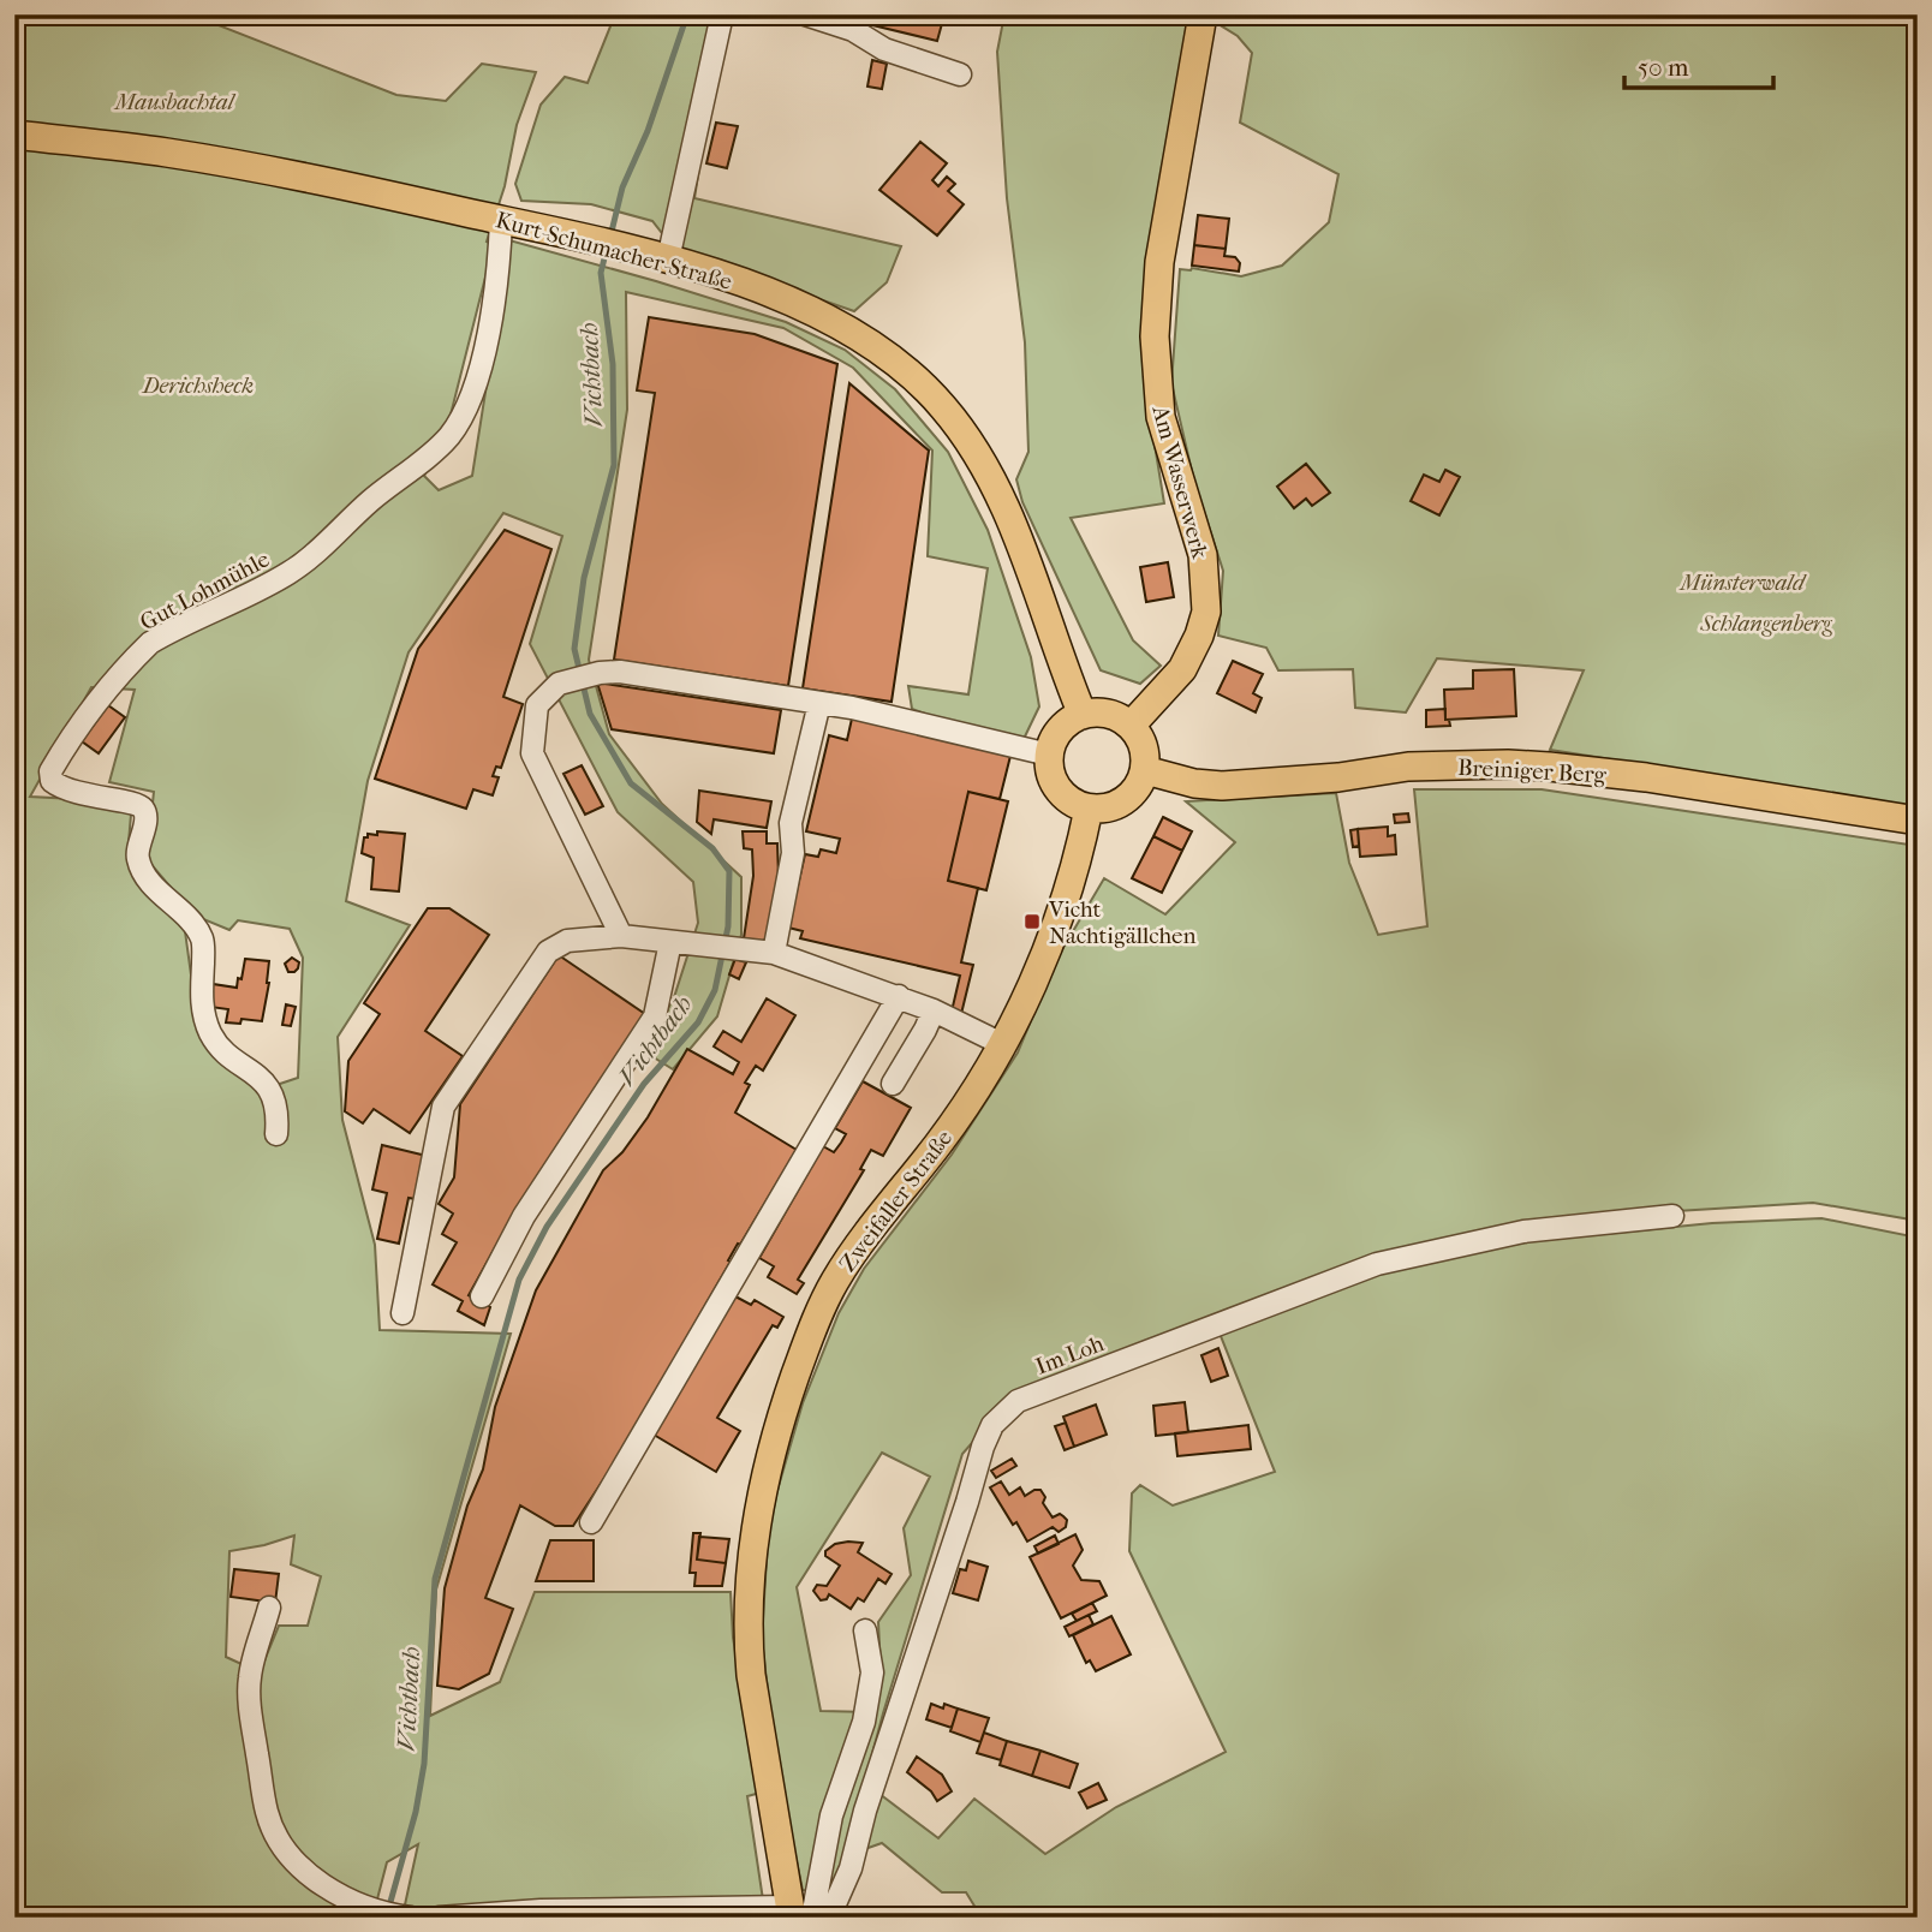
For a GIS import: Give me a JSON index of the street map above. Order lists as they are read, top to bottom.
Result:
{
  "streets": {
    "main road": [
      "Kurt-Schumacher-Straße",
      "Am Wasserwerk",
      "Breiniger Berg",
      "Zweifaller Straße"
    ],
    "street": ["Gut Lohmühle", "Im Loh"]
  },
  "crossings": [
    ["Kurt-Schumacher-Straße", "Am Wasserwerk"],
    ["Kurt-Schumacher-Straße", "Gut Lohmühle"],
    ["Kurt-Schumacher-Straße", "Breiniger Berg"],
    ["Kurt-Schumacher-Straße", "Zweifaller Straße"],
    ["Am Wasserwerk", "Breiniger Berg"],
    ["Am Wasserwerk", "Zweifaller Straße"],
    ["Breiniger Berg", "Zweifaller Straße"]
  ],
  "water": ["Vichtbach"],
  "parks": [
    "Mausbachtal",
    "Derichsheck",
    "Münsterwald",
    "Schlangenberg"
  ],
  "places": {
    "transit": ["Vicht Nachtigällchen"]
  },
  "scale_bar": "50 m"
}
